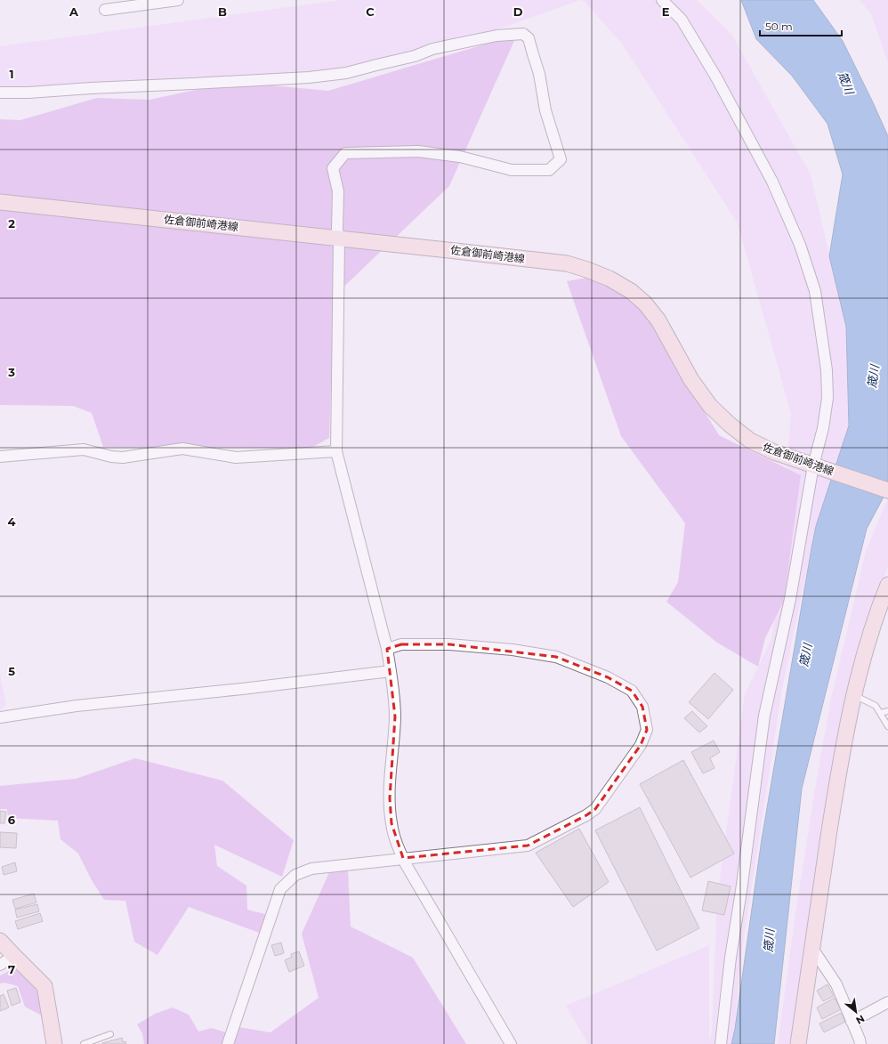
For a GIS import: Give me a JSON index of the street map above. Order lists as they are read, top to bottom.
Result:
{
  "streets": {
    "main road": ["佐倉御前崎港線"]
  },
  "water": ["筬川"],
  "scale_bar": "50 m",
  "north": "bottom right",
  "grid": {
    "columns": [
      "A",
      "B",
      "C",
      "D",
      "E"
    ],
    "rows": [
      "1",
      "2",
      "3",
      "4",
      "5",
      "6",
      "7"
    ]
  }
}
